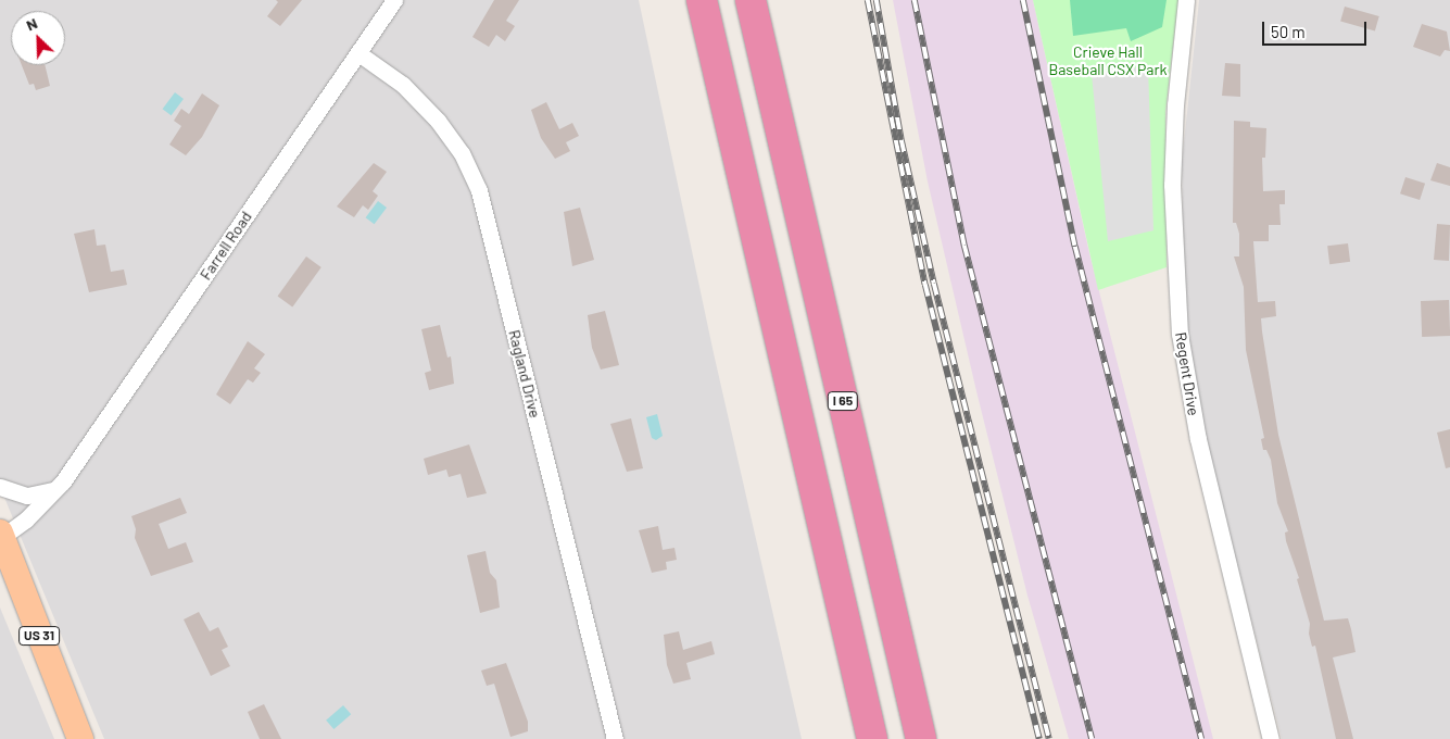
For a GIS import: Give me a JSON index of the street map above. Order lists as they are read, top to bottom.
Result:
{
  "streets": {
    "highway": ["I 65"],
    "main road": ["US 31"],
    "street": ["Farrell Road", "Ragland Drive", "Regent Drive"]
  },
  "crossings": [
    ["Farrell Road", "Ragland Drive"],
    ["Farrell Road", "US 31"]
  ],
  "parks": ["Crieve Hall Baseball CSX Park"],
  "scale_bar": "50 m",
  "north": "top left"
}
